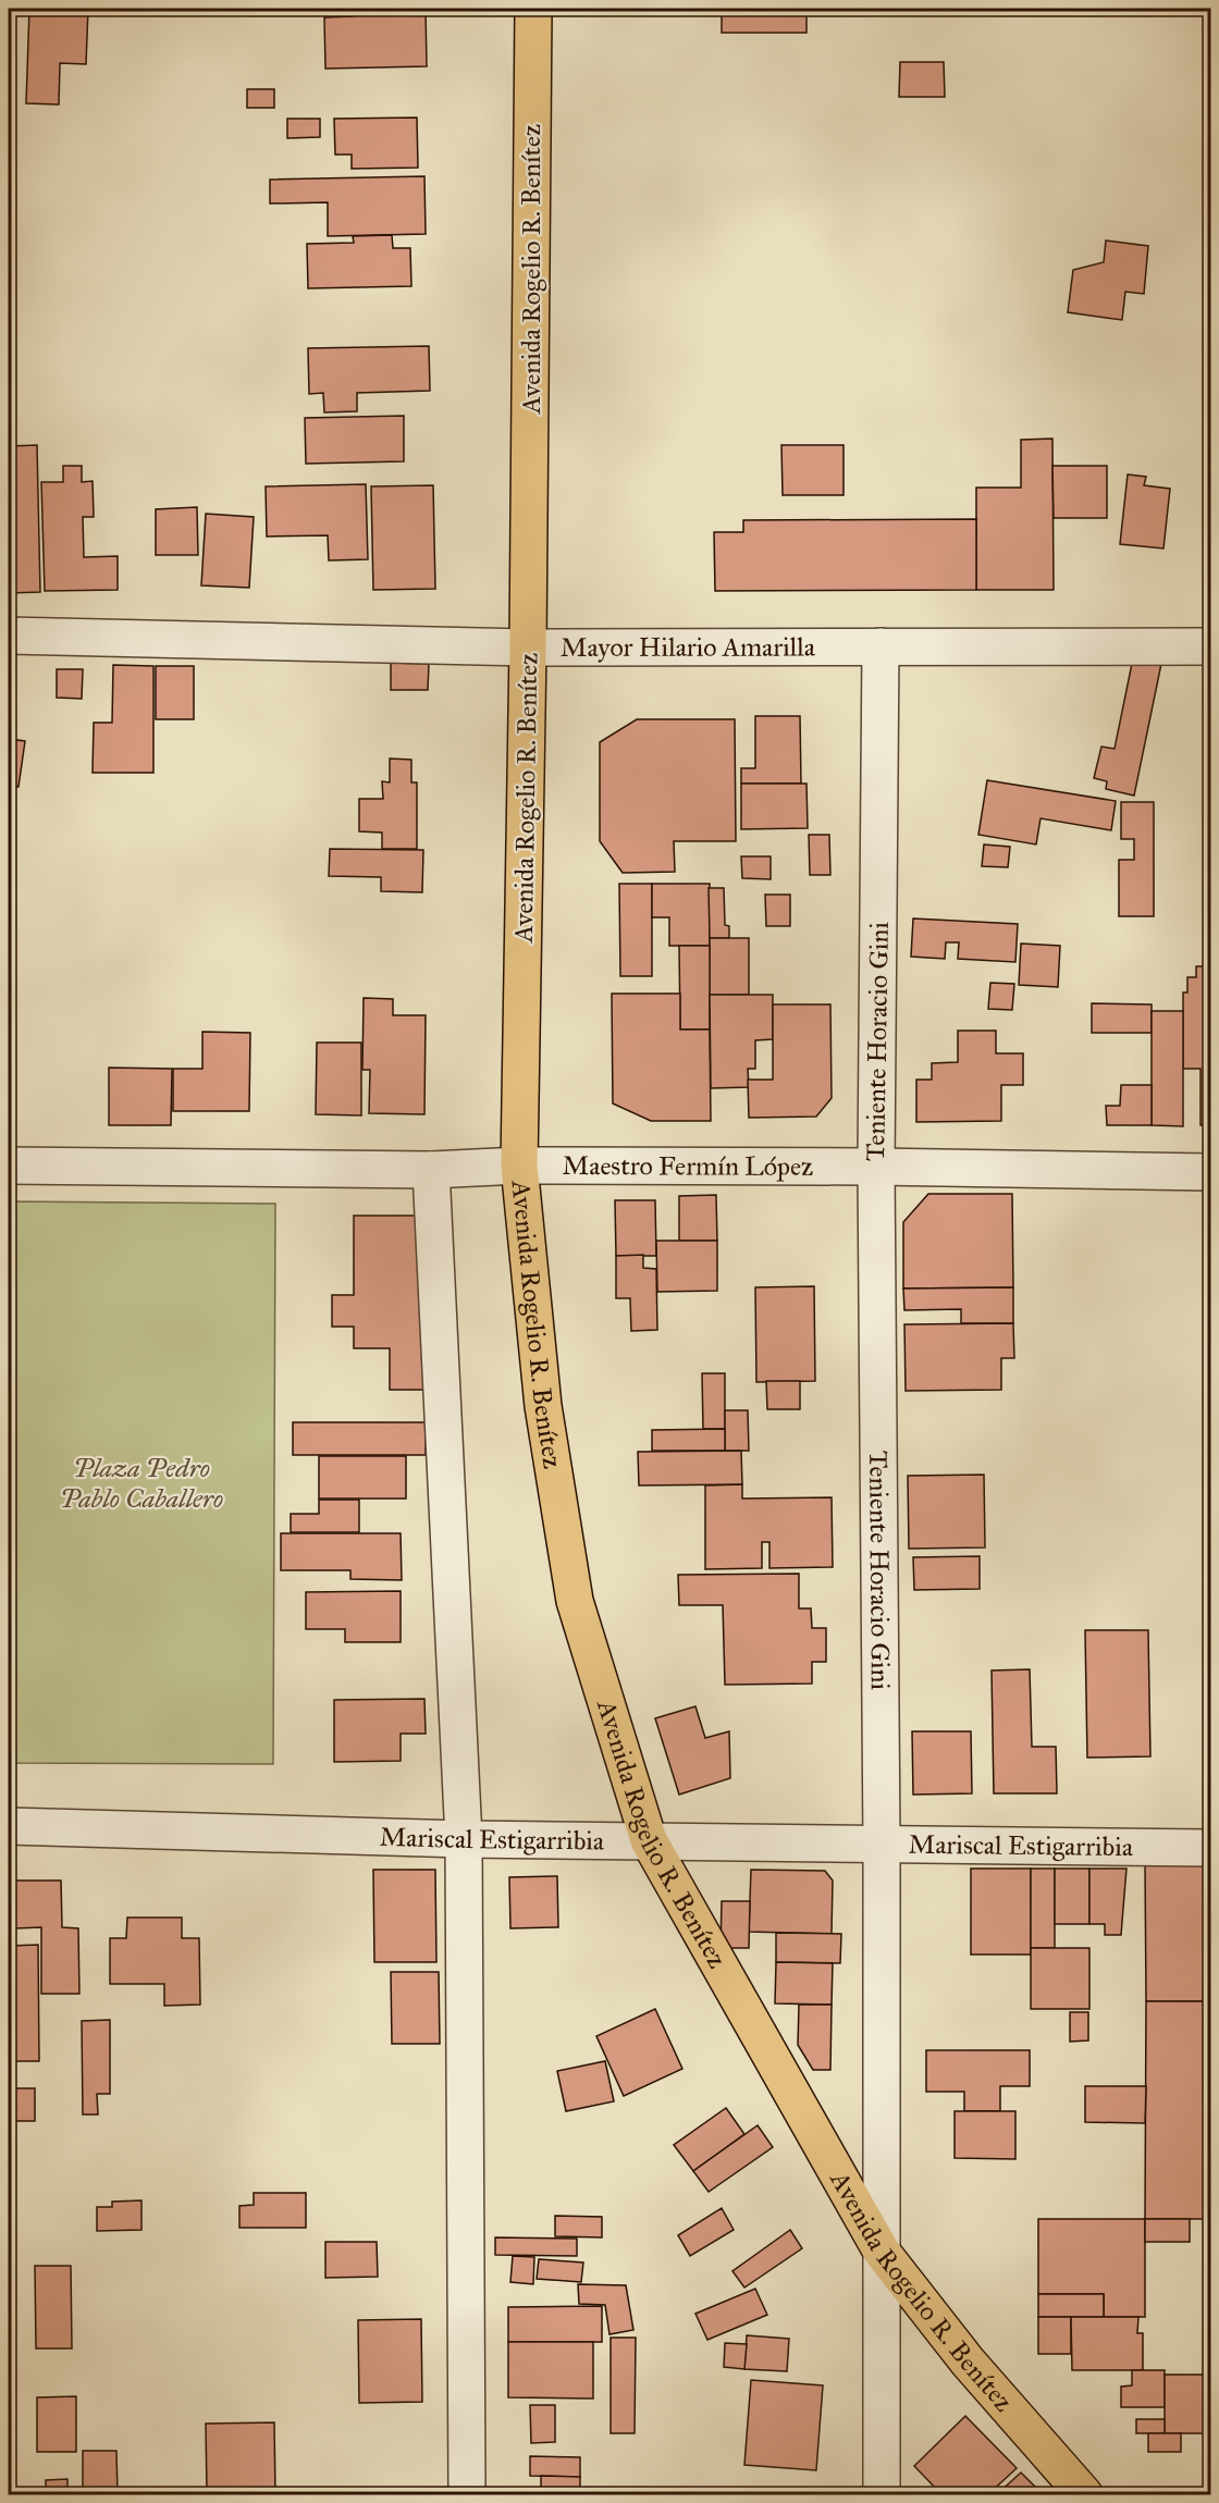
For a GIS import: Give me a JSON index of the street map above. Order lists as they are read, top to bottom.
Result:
{
  "streets": {
    "main road": ["Avenida Rogelio R. Benítez"],
    "street": [
      "Mayor Hilario Amarilla",
      "Teniente Horacio Gini",
      "Maestro Fermín López",
      "Mariscal Estigarribia"
    ]
  },
  "crossings": [
    ["Avenida Rogelio R. Benítez", "Mayor Hilario Amarilla"],
    ["Avenida Rogelio R. Benítez", "Teniente Horacio Gini"],
    ["Avenida Rogelio R. Benítez", "Maestro Fermín López"],
    ["Avenida Rogelio R. Benítez", "Mariscal Estigarribia"],
    ["Mayor Hilario Amarilla", "Teniente Horacio Gini"],
    ["Teniente Horacio Gini", "Maestro Fermín López"],
    ["Teniente Horacio Gini", "Mariscal Estigarribia"]
  ],
  "parks": ["Plaza Pedro Pablo Caballero"]
}
